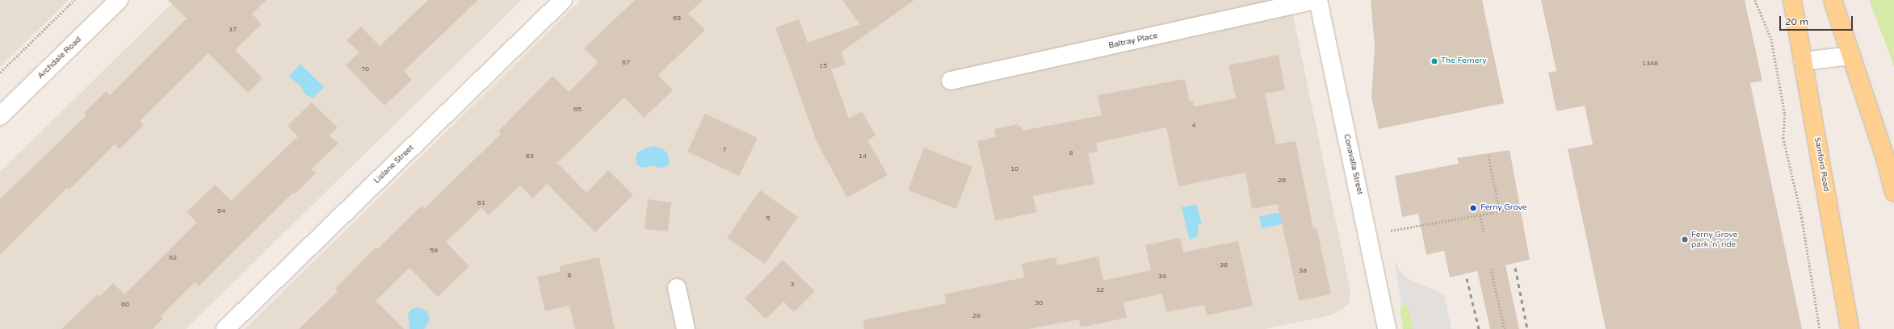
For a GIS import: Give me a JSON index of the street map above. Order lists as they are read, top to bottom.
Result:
{
  "streets": {
    "main road": ["Samford Road"],
    "street": [
      "Baltray Place",
      "Archdale Road",
      "Lislane Street",
      "Conavalla Street"
    ]
  },
  "crossings": [
    ["Baltray Place", "Conavalla Street"]
  ],
  "places": ["The Fernery", "Ferny Grove", "Ferny Grove park 'n' ride"],
  "house_numbers": [
    "69",
    "37",
    "67",
    "1348",
    "15",
    "70",
    "65",
    "4",
    "7",
    "8",
    "63",
    "14",
    "10",
    "26",
    "61",
    "64",
    "5",
    "59",
    "62",
    "36",
    "38",
    "6",
    "34",
    "3",
    "32",
    "30",
    "60",
    "28"
  ],
  "scale_bar": "20 m"
}
